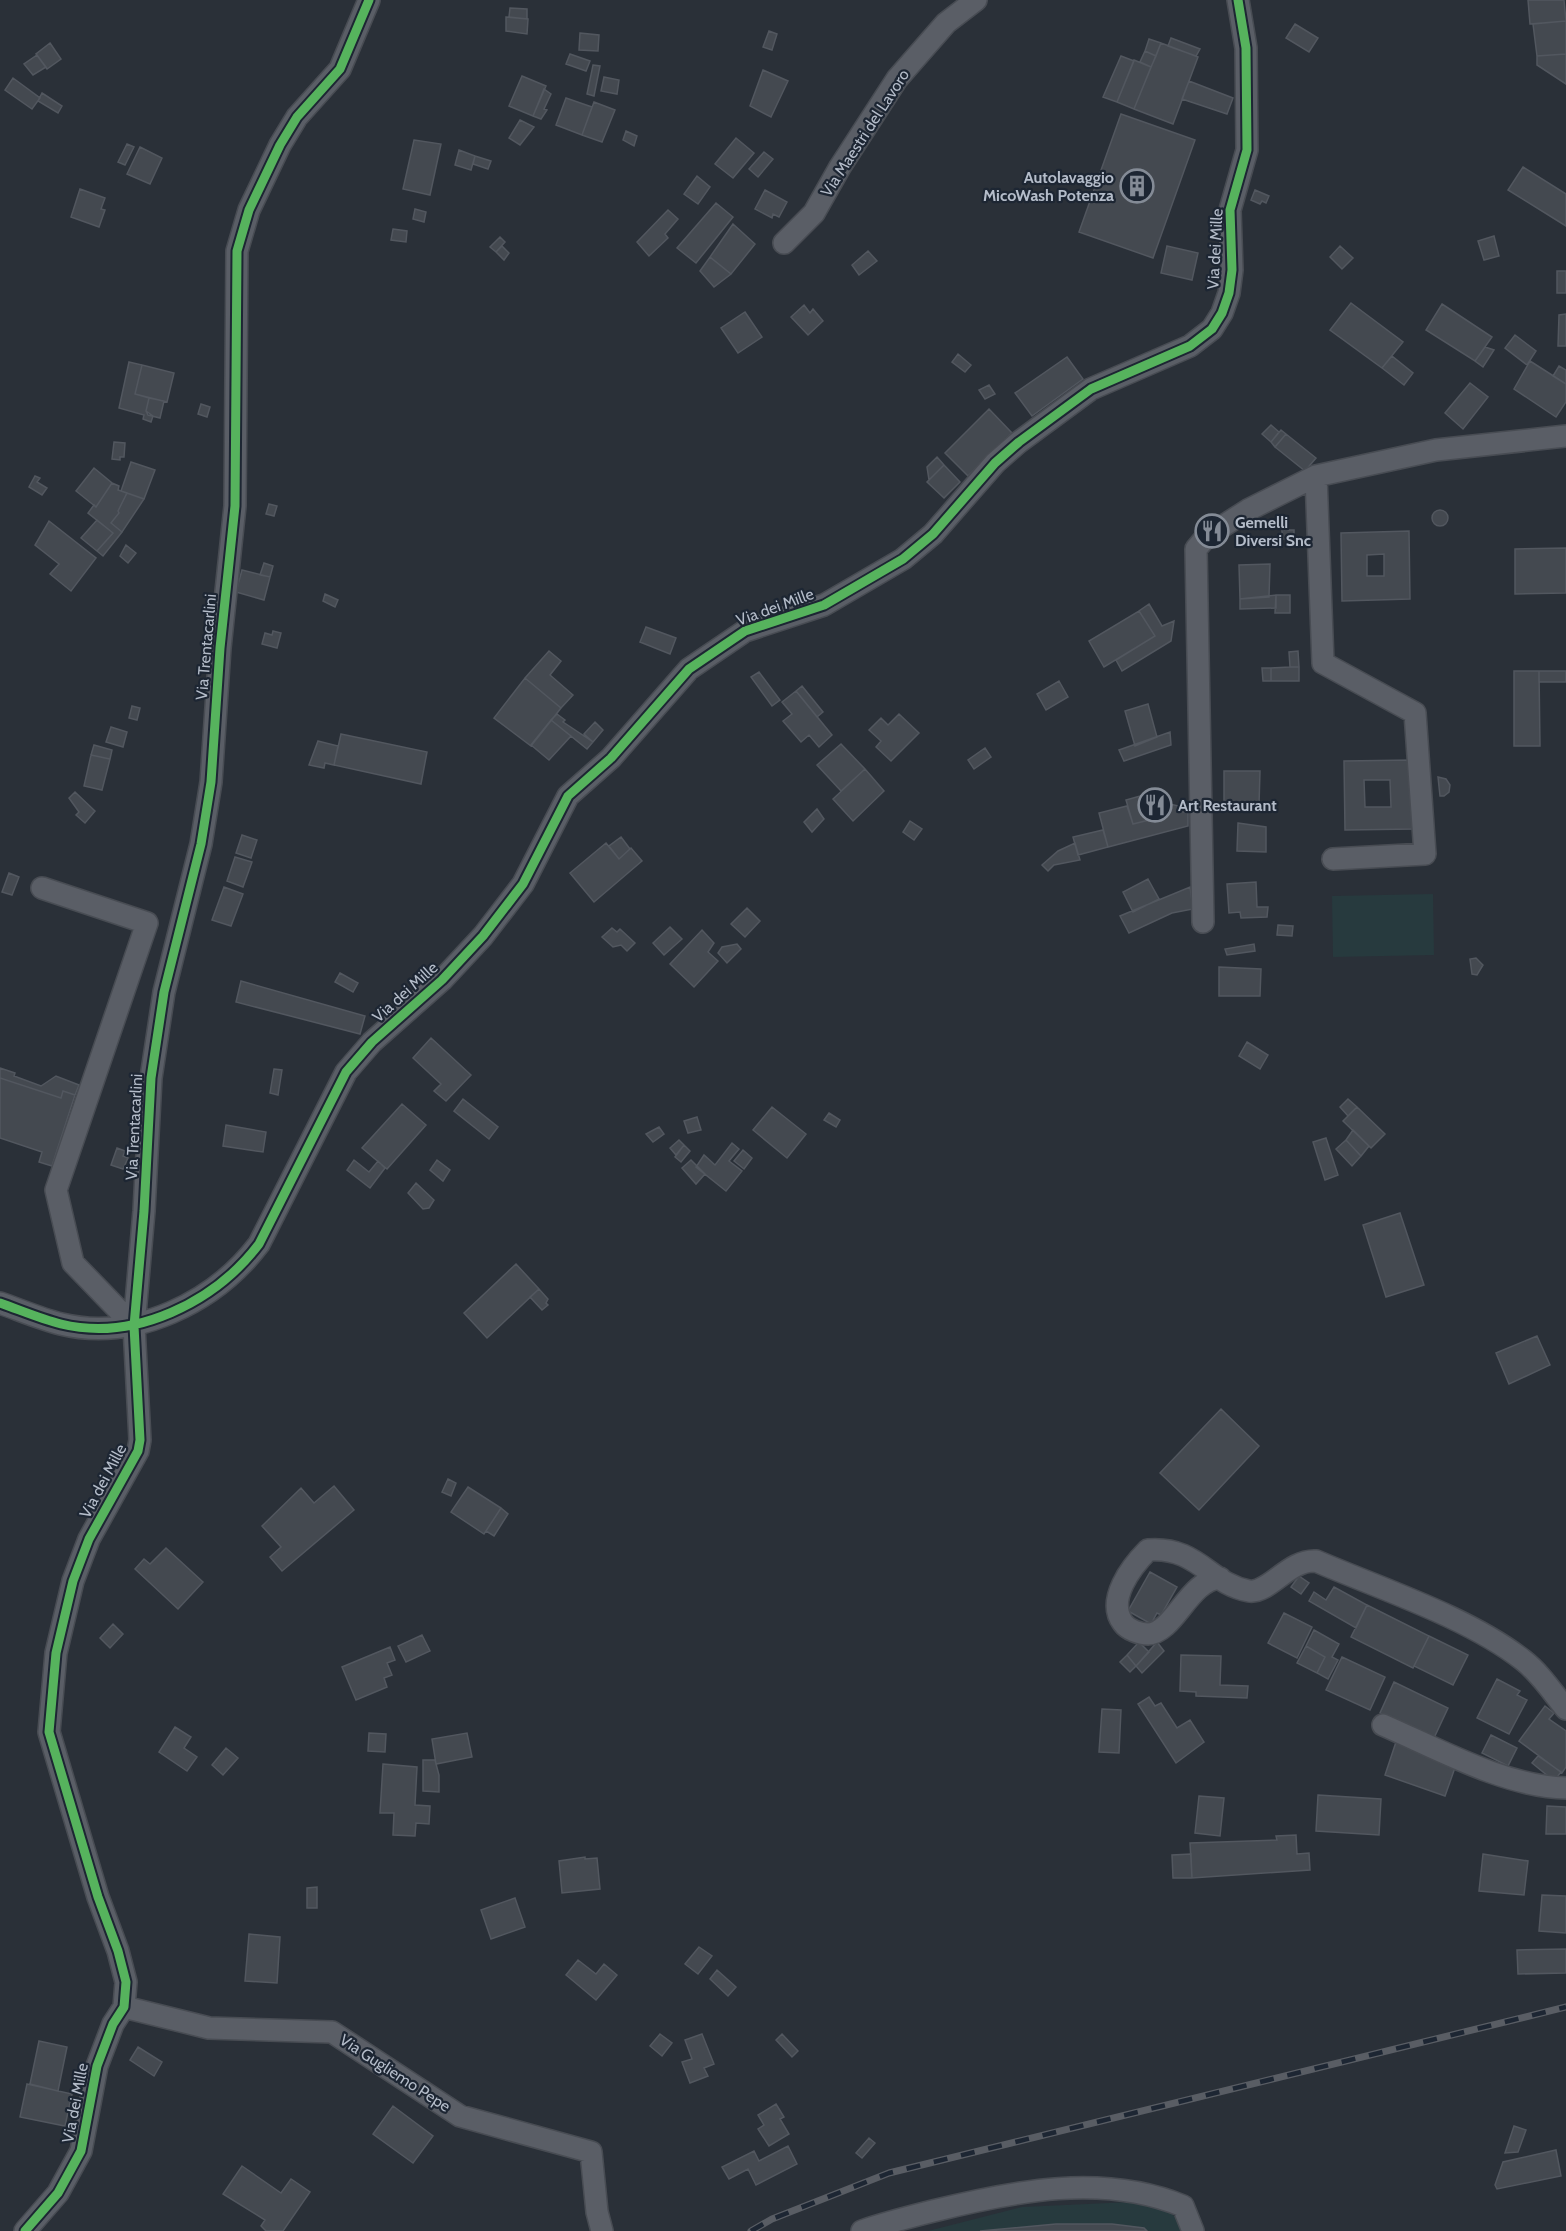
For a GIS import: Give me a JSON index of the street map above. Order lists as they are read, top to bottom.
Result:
{
  "streets": {
    "street": [
      "Via Maestri del Lavoro",
      "Via dei Mille",
      "Via Trentacarlini",
      "Via Gugliemo Pepe"
    ]
  },
  "crossings": [
    ["Via dei Mille", "Via Trentacarlini"],
    ["Via dei Mille", "Via Gugliemo Pepe"]
  ],
  "places": {
    "building": ["Autolavaggio MicoWash Potenza"],
    "restaurant": ["Gemelli Diversi Snc", "Art Restaurant"]
  }
}
